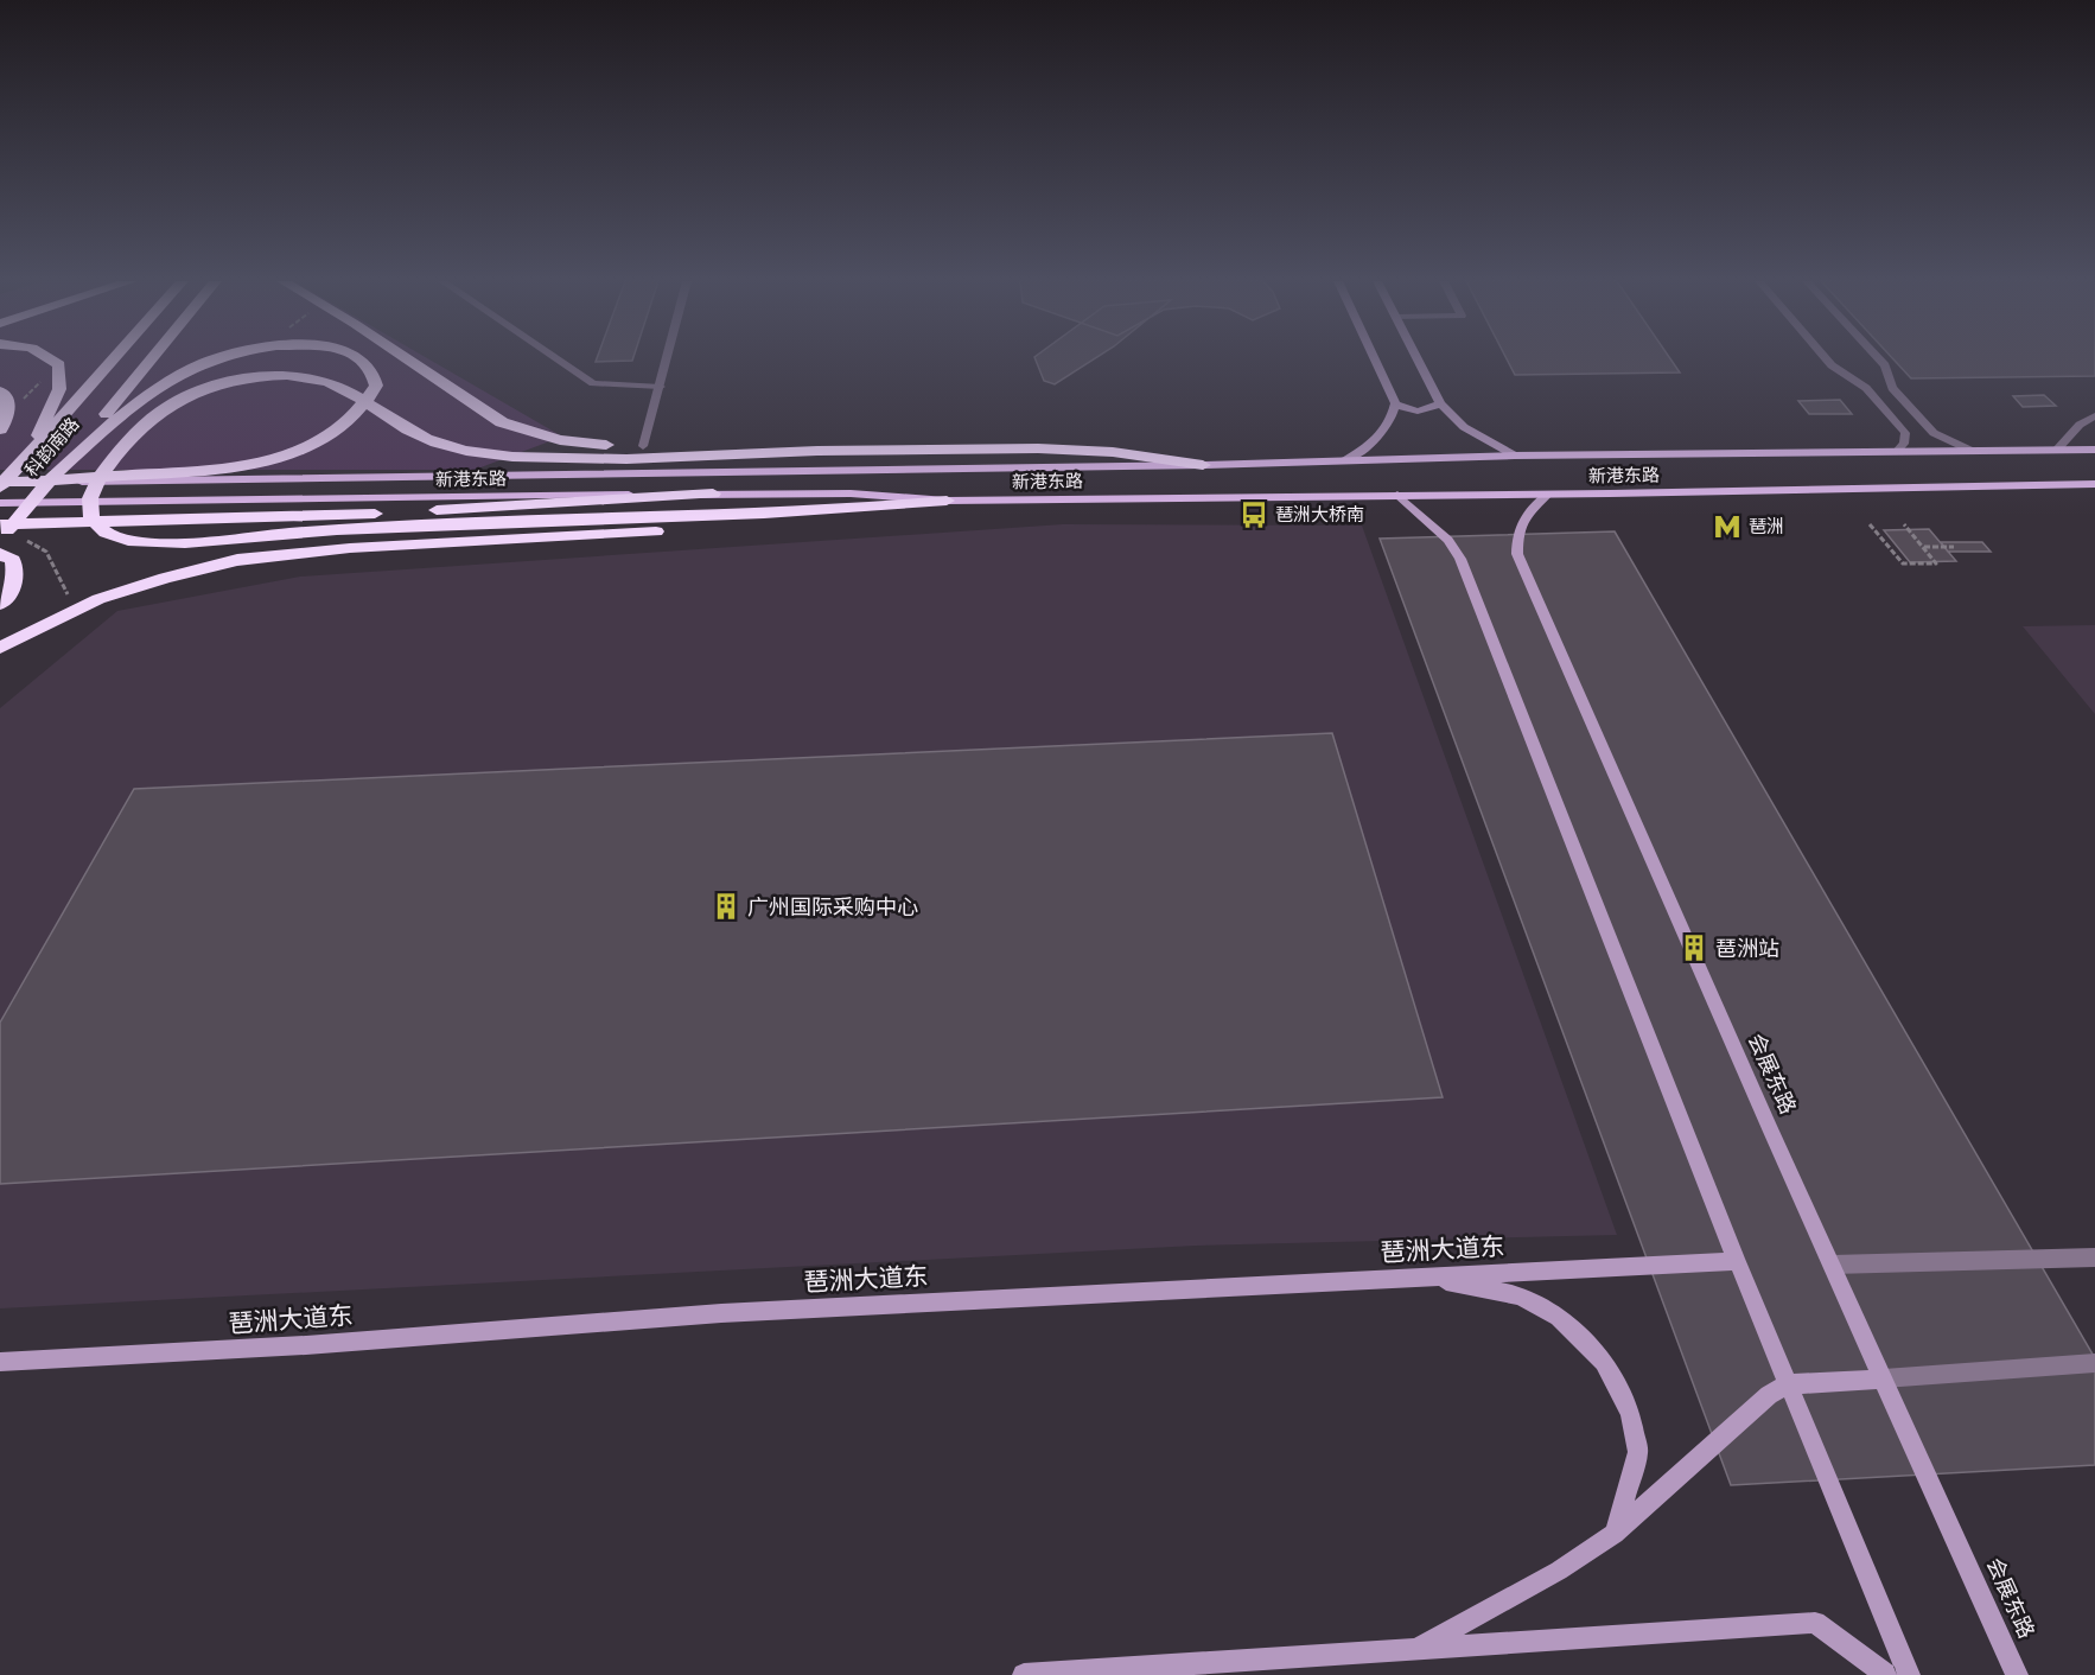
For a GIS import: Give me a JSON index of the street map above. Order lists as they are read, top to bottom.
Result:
{
  "streets": {
    "highway": ["科韵南路"],
    "main road": ["新港东路"],
    "street": ["会展东路", "琶洲大道东"]
  },
  "crossings": [
    ["新港东路", "会展东路"]
  ],
  "places": {
    "bus stop": ["琶洲大桥南"],
    "metro station": ["琶洲"],
    "building": ["广州国际采购中心", "琶洲站"]
  }
}
